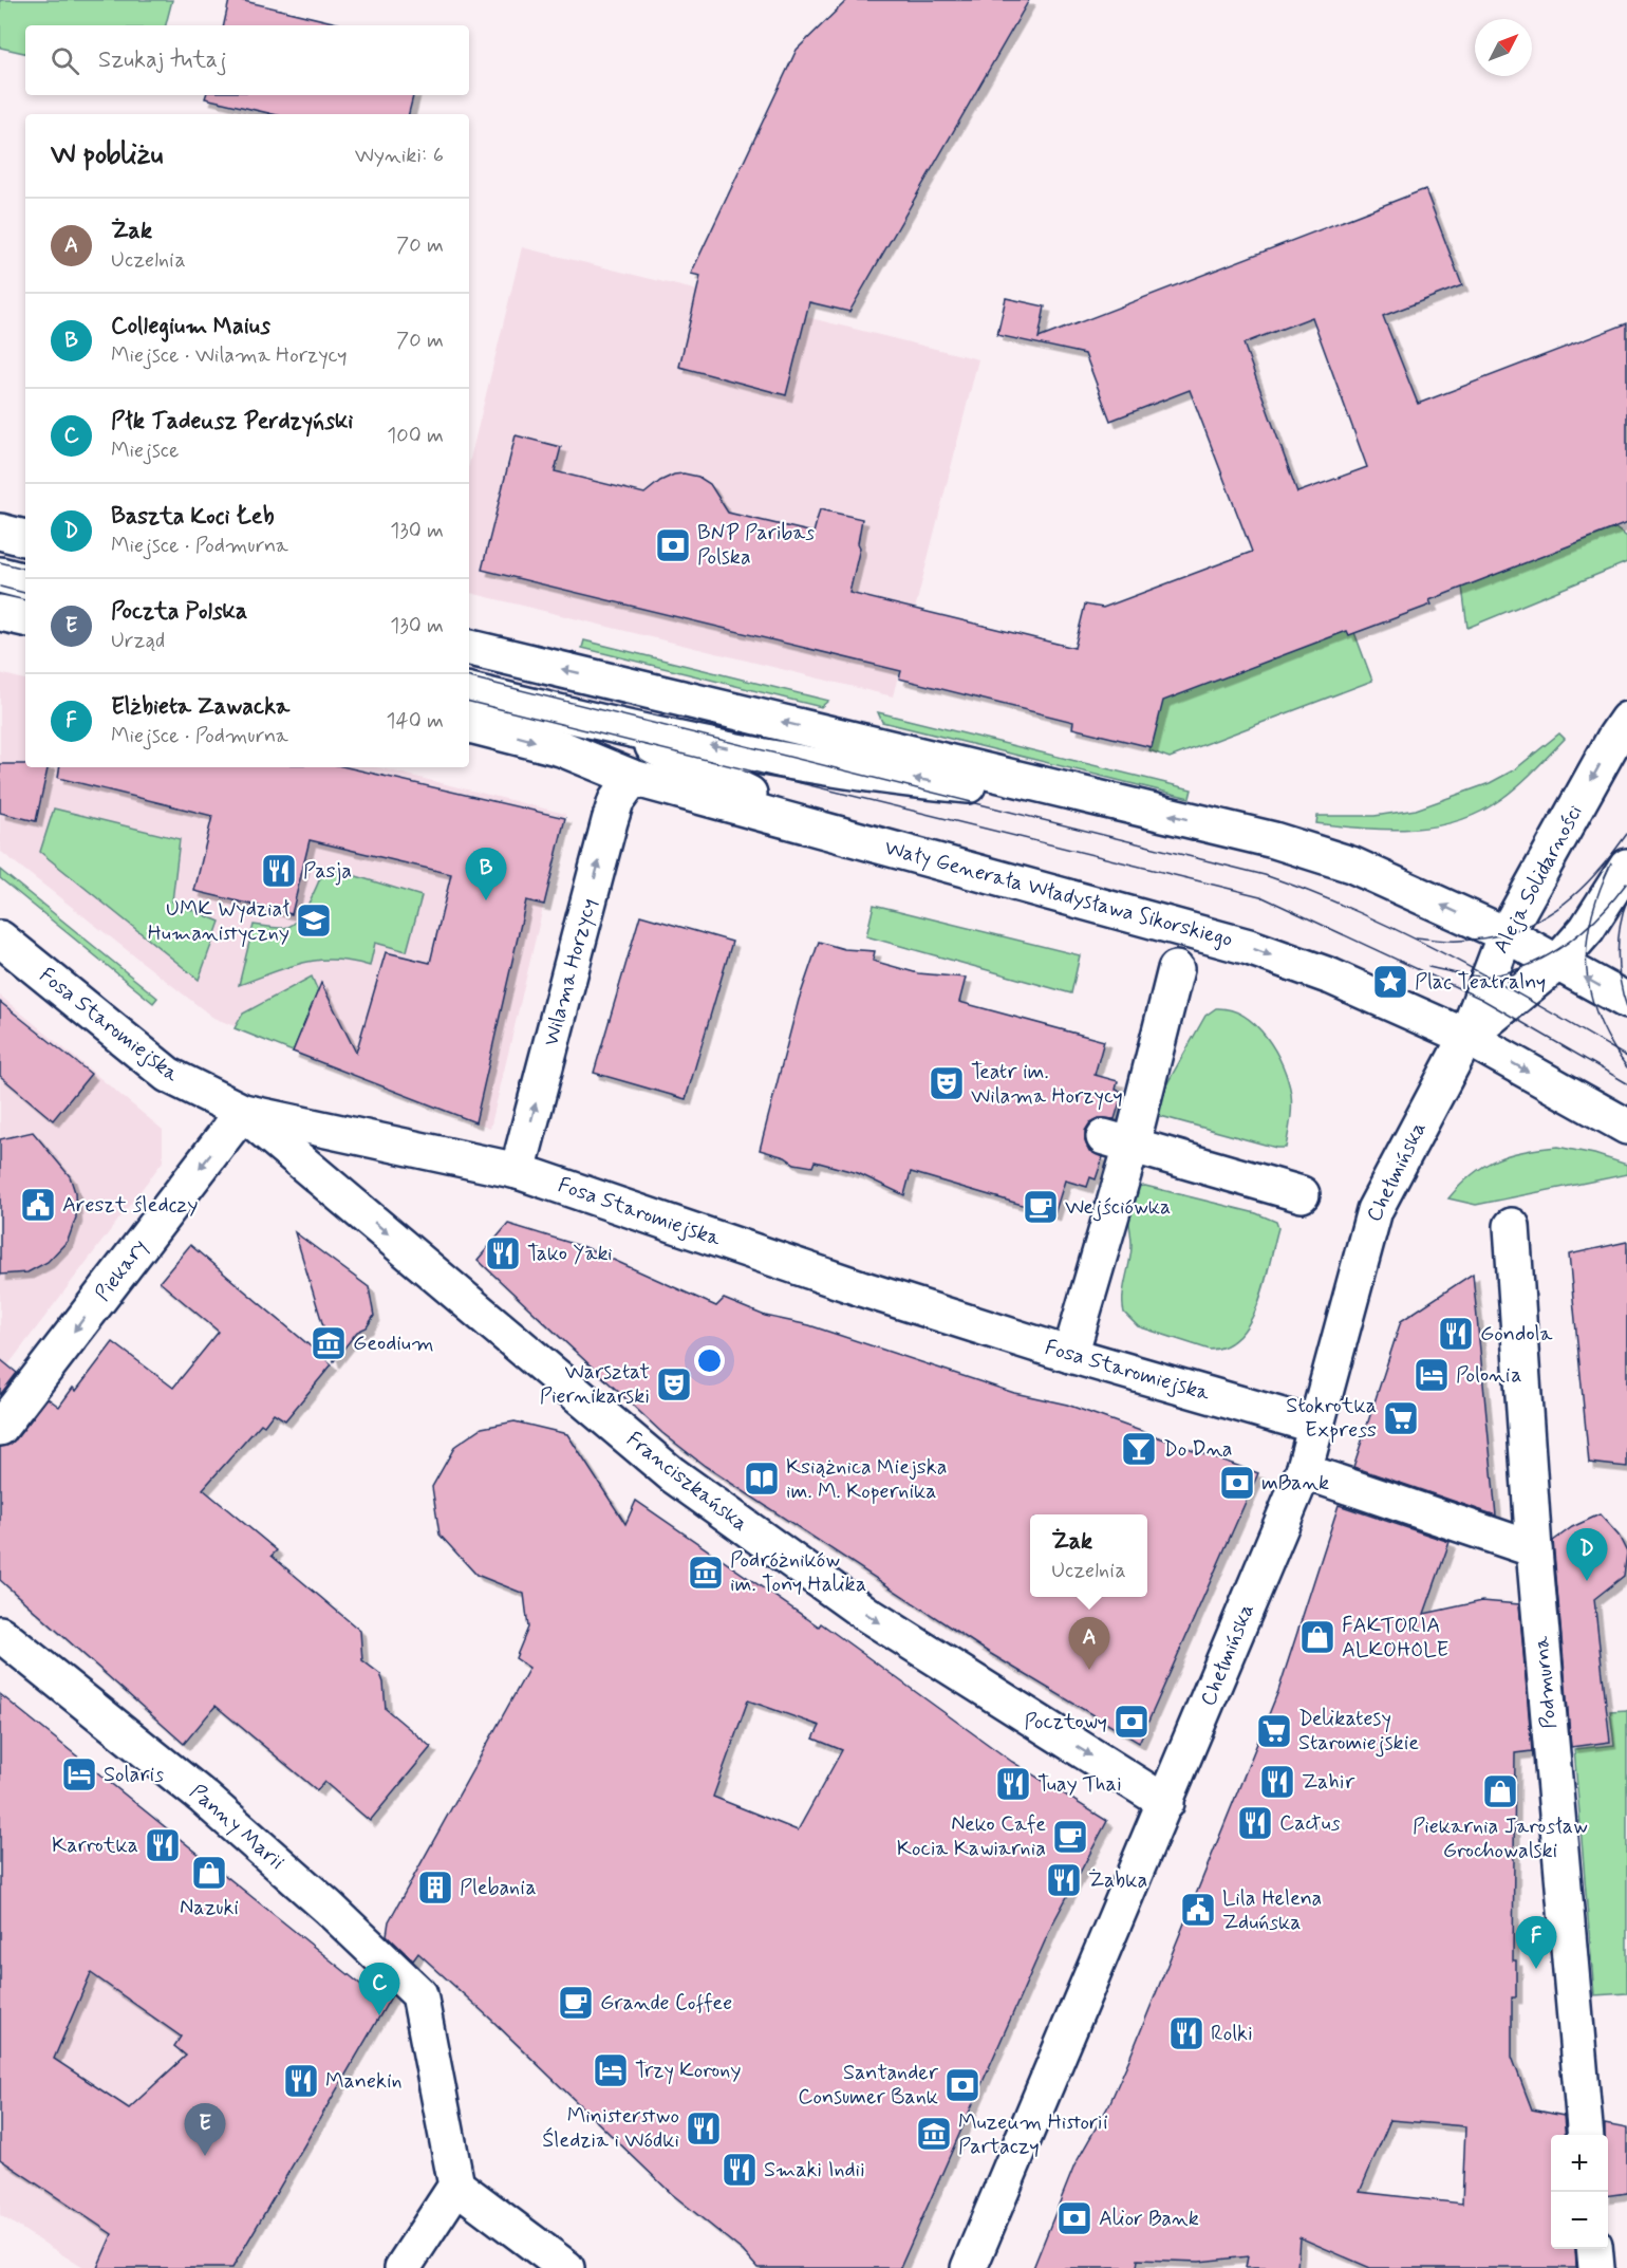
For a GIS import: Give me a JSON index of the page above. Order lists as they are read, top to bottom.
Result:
{
  "streets": {
    "street": [
      "Aleja Solidarności",
      "Wały Generała Władysława Sikorskiego",
      "Wilama Horzycy",
      "Fosa Staromiejska",
      "Chełmińska",
      "Piekary",
      "Franciszkańska",
      "Podmurna",
      "Panny Marii"
    ]
  },
  "crossings": [
    ["Aleja Solidarności", "Wały Generała Władysława Sikorskiego"],
    ["Aleja Solidarności", "Chełmińska"],
    ["Wały Generała Władysława Sikorskiego", "Wilama Horzycy"],
    ["Wały Generała Władysława Sikorskiego", "Chełmińska"],
    ["Wilama Horzycy", "Fosa Staromiejska"],
    ["Fosa Staromiejska", "Chełmińska"],
    ["Fosa Staromiejska", "Piekary"],
    ["Fosa Staromiejska", "Franciszkańska"],
    ["Chełmińska", "Franciszkańska"],
    ["Piekary", "Franciszkańska"]
  ],
  "one_way": ["Wilama Horzycy", "Piekary", "Franciszkańska"],
  "places": {
    "bank": [
      "BNP Paribas Polska",
      "mBank",
      "Pocztowy",
      "Santander Consumer Bank",
      "Alior Bank"
    ],
    "restaurant": [
      "Pasja",
      "Tako Yaki",
      "Gondola",
      "Zahir",
      "Tuay Thai",
      "Cactus",
      "Karrotka",
      "Żabka",
      "Rolki",
      "Manekin",
      "Ministerstwo Śledzia i Wódki",
      "Smaki Indii"
    ],
    "school or university": ["UMK Wydział Humanistyczny"],
    "place": ["Plac Teatralny"],
    "theatre": ["Teatr im. Wilama Horzycy", "Warsztat Piernikarski"],
    "public building": ["Areszt śledczy", "Lila Helena Zduńska"],
    "cafe": ["Wejściówka", "Neko Cafe Kocia Kawiarnia", "Grande Coffee"],
    "museum": ["Geodium", "Podróżników im. Tony Halika", "Muzeum Historii Partaczy"],
    "hotel": ["Polonia", "Solaris", "Trzy Korony"],
    "supermarket": ["Stokrotka Express", "Delikatesy Staromiejskie"],
    "bar": ["Do Dna"],
    "library": ["Książnica Miejska im. M. Kopernika"],
    "shop": ["FAKTORIA ALKOHOLE", "Piekarnia Jarosław Grochowalski", "Nazuki"],
    "building": ["Plebania"]
  },
  "north": "top right",
  "page": {
    "search": "Szukaj tutaj",
    "heading": ["W pobliżu", "Wyniki: 6"],
    "list": [
      {
        "mark": "A",
        "name": "Żak",
        "note": "Uczelnia",
        "value": "70 m"
      },
      {
        "mark": "B",
        "name": "Collegium Maius",
        "note": "Miejsce · Wilama Horzycy",
        "value": "70 m"
      },
      {
        "mark": "C",
        "name": "Płk Tadeusz Perdzyński",
        "note": "Miejsce",
        "value": "100 m"
      },
      {
        "mark": "D",
        "name": "Baszta Koci Łeb",
        "note": "Miejsce · Podmurna",
        "value": "130 m"
      },
      {
        "mark": "E",
        "name": "Poczta Polska",
        "note": "Urząd",
        "value": "130 m"
      },
      {
        "mark": "F",
        "name": "Elżbieta Zawacka",
        "note": "Miejsce · Podmurna",
        "value": "140 m"
      }
    ],
    "pins": [
      "B",
      "D",
      "A",
      "F",
      "C",
      "E"
    ],
    "popup": ["Żak", "Uczelnia"],
    "map_buttons": ["+", "−"]
  }
}
